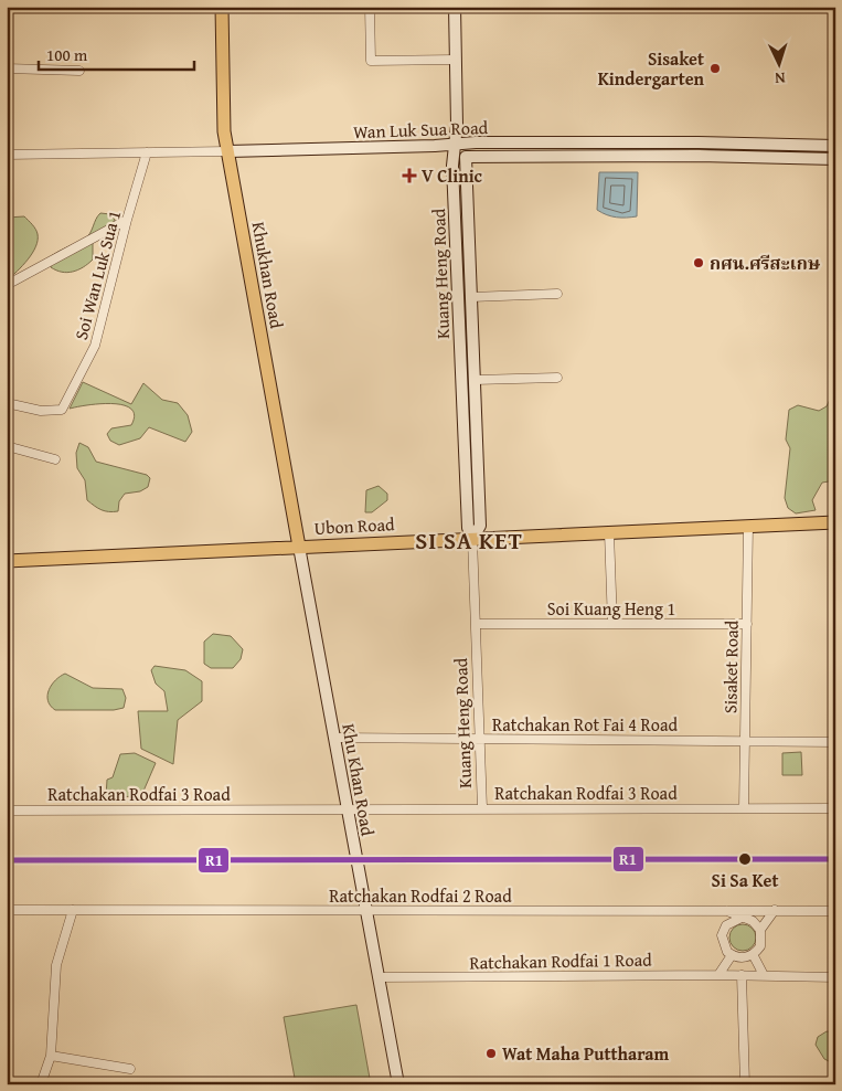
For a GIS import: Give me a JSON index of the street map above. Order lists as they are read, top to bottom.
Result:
{
  "streets": {
    "main road": ["Khukhan Road", "Ubon Road"],
    "street": [
      "Wan Luk Sua Road",
      "Kuang Heng Road",
      "Soi Wan Luk Sua 1",
      "Soi Kuang Heng 1",
      "Sisaket Road",
      "Ratchakan Rot Fai 4 Road",
      "Khu Khan Road",
      "Ratchakan Rodfai 3 Road",
      "Ratchakan Rodfai 2 Road",
      "Ratchakan Rodfai 1 Road"
    ]
  },
  "crossings": [
    ["Wan Luk Sua Road", "Kuang Heng Road"],
    ["Wan Luk Sua Road", "Soi Wan Luk Sua 1"],
    ["Wan Luk Sua Road", "Khukhan Road"],
    ["Kuang Heng Road", "Ubon Road"],
    ["Kuang Heng Road", "Soi Kuang Heng 1"],
    ["Kuang Heng Road", "Ratchakan Rot Fai 4 Road"],
    ["Kuang Heng Road", "Ratchakan Rodfai 3 Road"],
    ["Khukhan Road", "Ubon Road"],
    ["Khukhan Road", "Khu Khan Road"],
    ["Ubon Road", "Sisaket Road"],
    ["Ubon Road", "Khu Khan Road"],
    ["Soi Kuang Heng 1", "Sisaket Road"],
    ["Sisaket Road", "Ratchakan Rot Fai 4 Road"],
    ["Sisaket Road", "Ratchakan Rodfai 3 Road"],
    ["Ratchakan Rot Fai 4 Road", "Khu Khan Road"],
    ["Khu Khan Road", "Ratchakan Rodfai 3 Road"],
    ["Khu Khan Road", "Ratchakan Rodfai 2 Road"],
    ["Khu Khan Road", "Ratchakan Rodfai 1 Road"]
  ],
  "districts": ["SI SA KET"],
  "places": {
    "other": [
      "Sisaket Kindergarten",
      "กศน.ศรีสะเกษ",
      "Si Sa Ket",
      "Wat Maha Puttharam"
    ],
    "health": ["V Clinic"]
  },
  "lines": ["transit line R1"],
  "scale_bar": "100 m",
  "north": "bottom"
}
